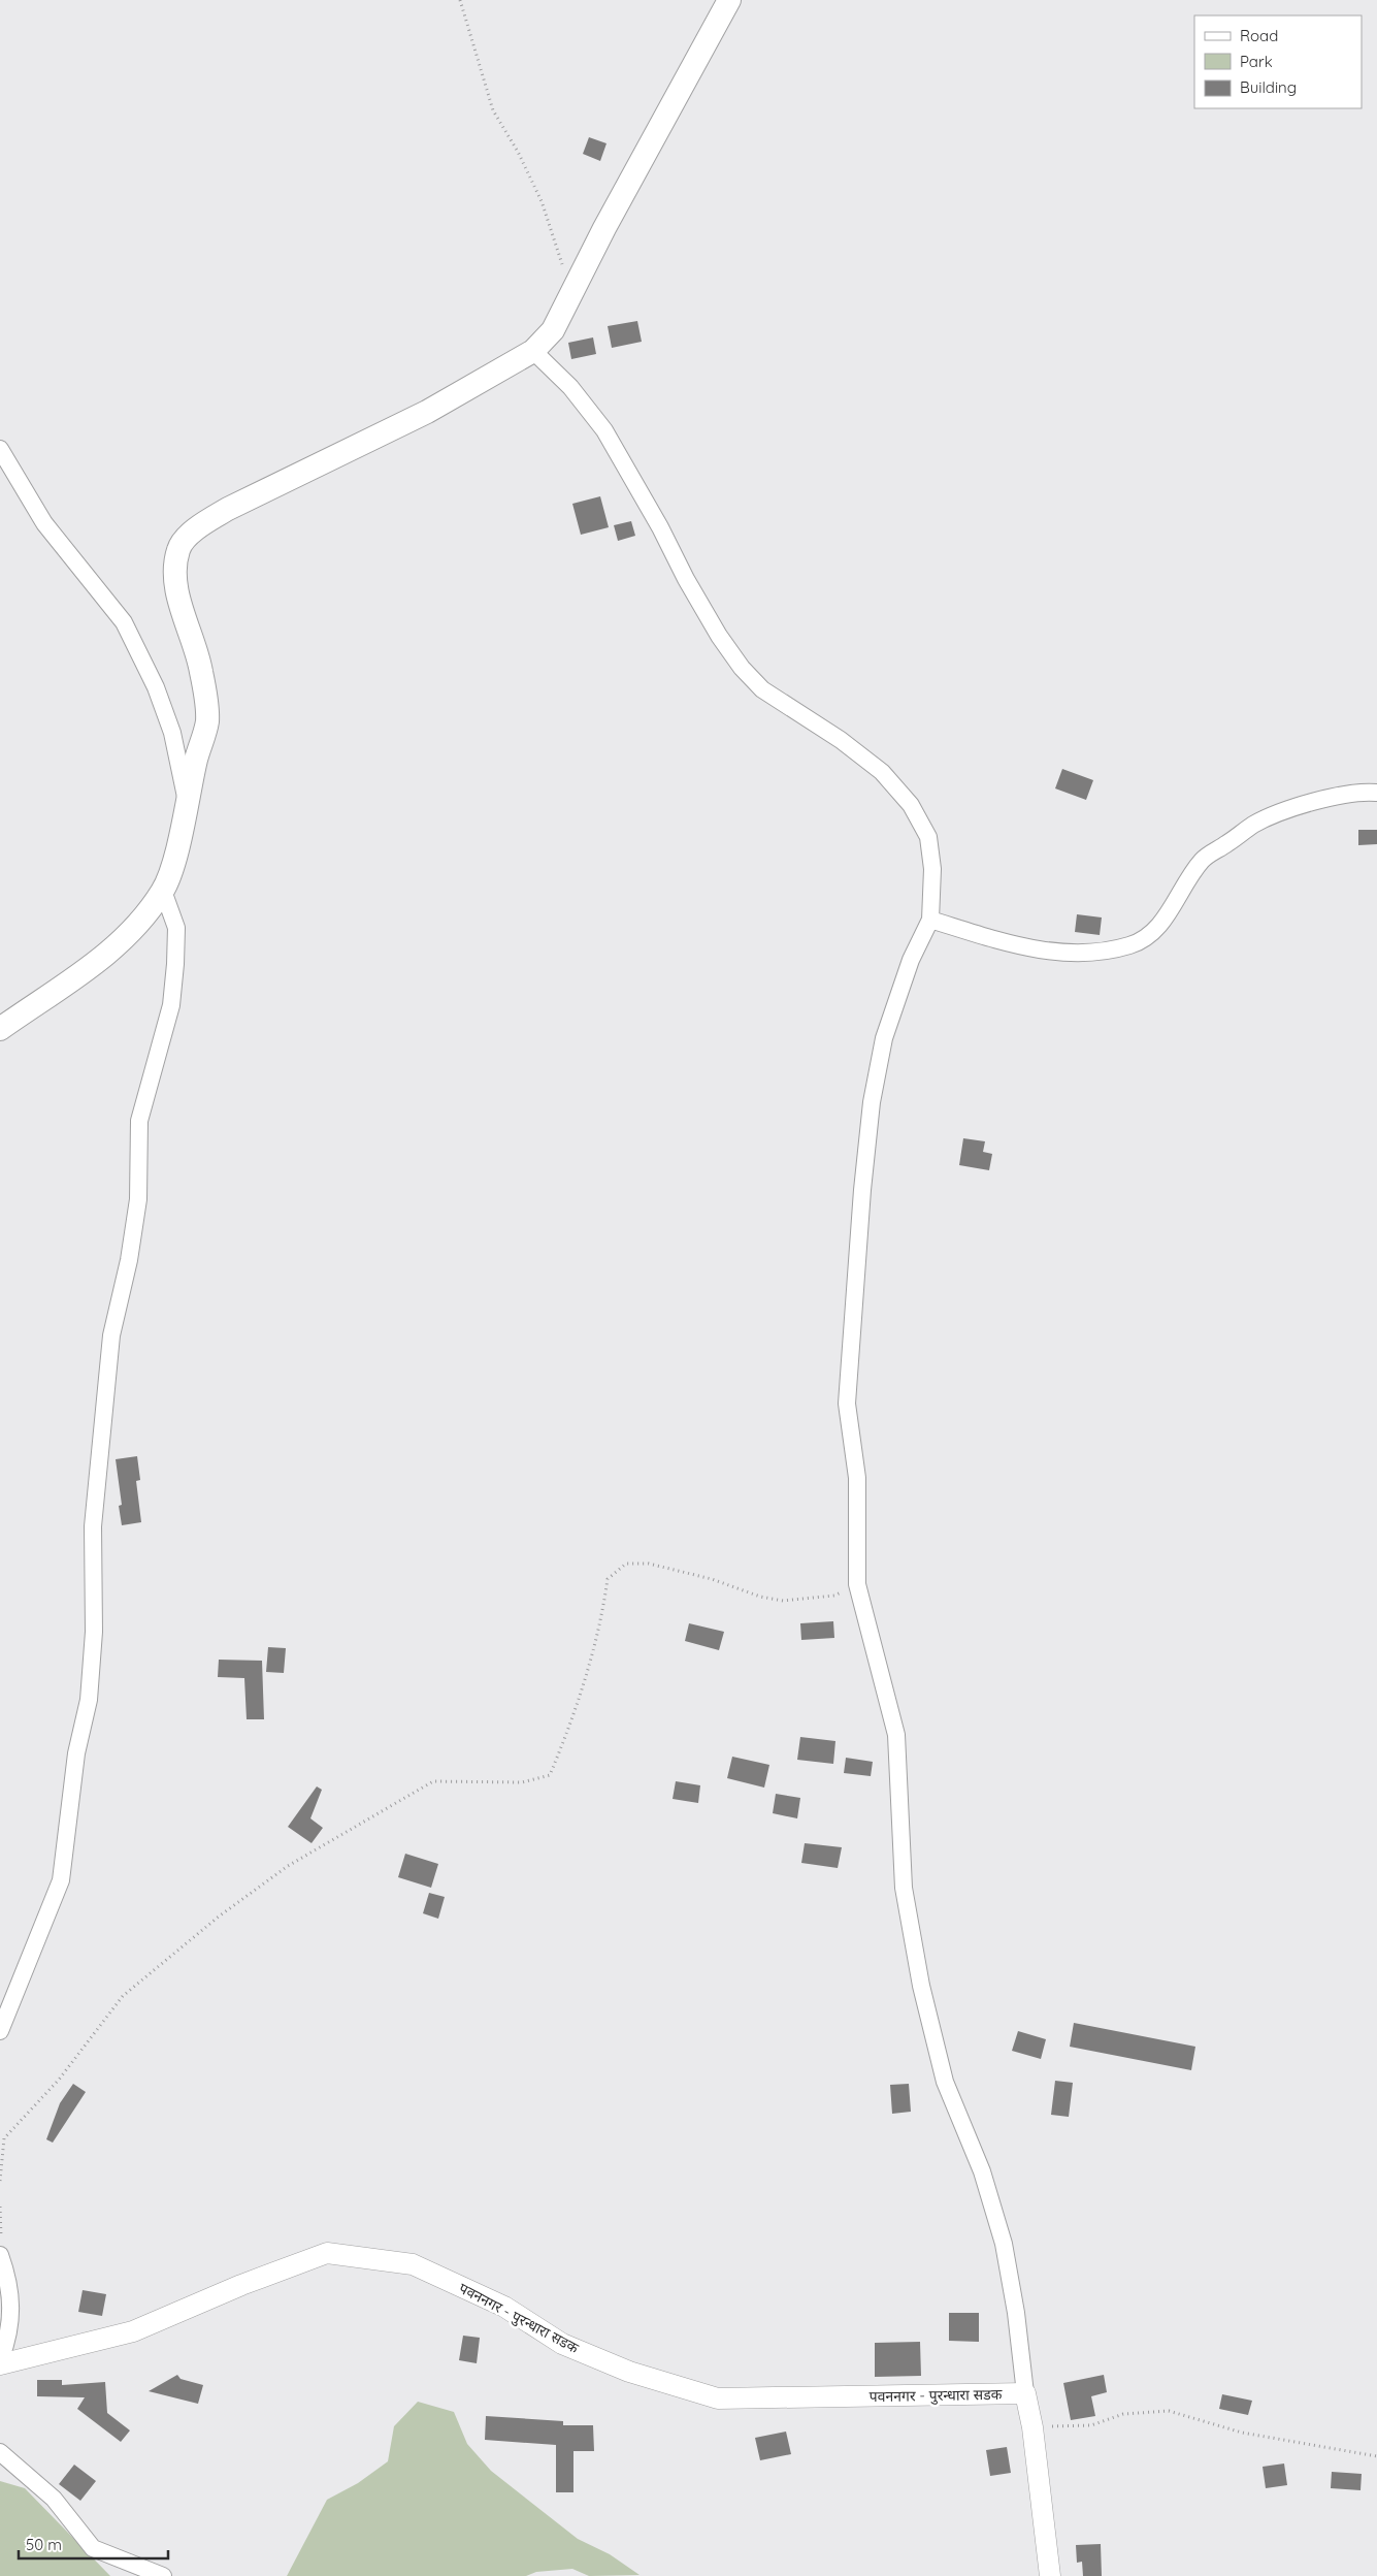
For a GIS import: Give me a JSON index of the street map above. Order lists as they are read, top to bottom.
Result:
{
  "streets": {
    "street": ["पवननगर - पुरन्धारा सडक"]
  },
  "legend": ["Road", "Park", "Building"],
  "scale_bar": "50 m"
}
